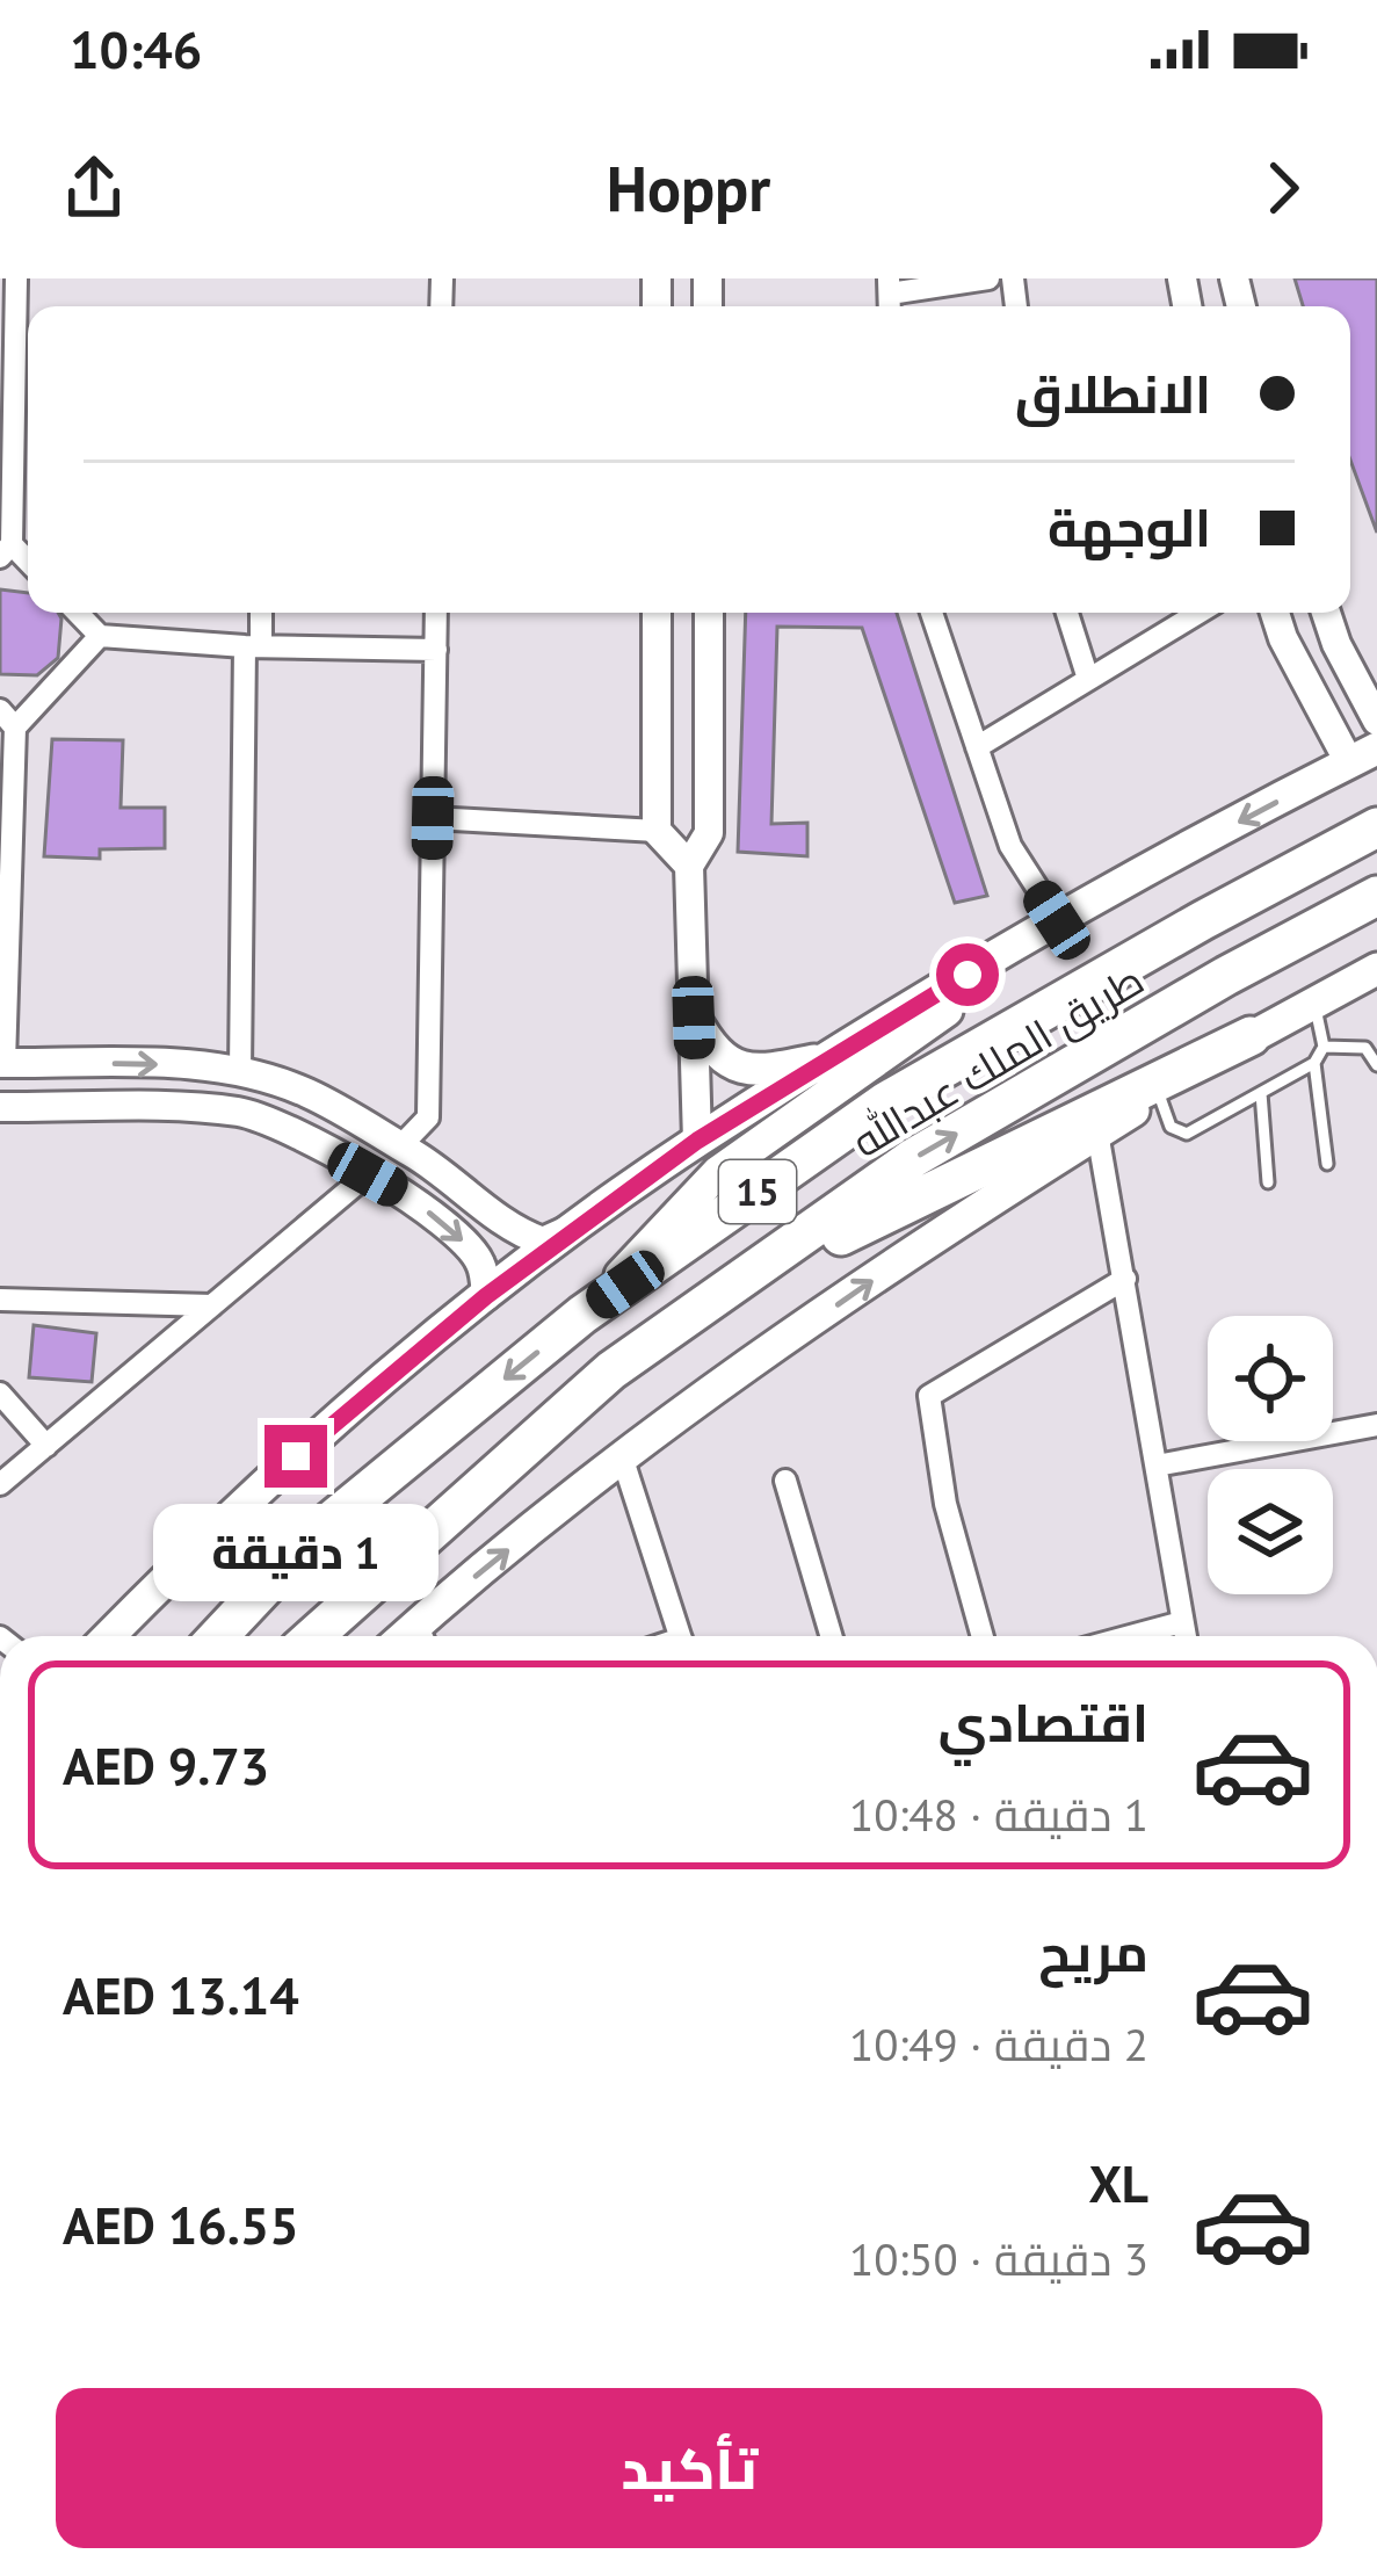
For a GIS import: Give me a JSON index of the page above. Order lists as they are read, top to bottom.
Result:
{
  "streets": {
    "highway": ["طريق الملك عبدالله", "15"]
  },
  "page": {
    "status": "10:46",
    "header": "Hoppr",
    "banner": ["الانطلاق", "الوجهة"],
    "bubble": "1 دقيقة",
    "list": [
      {
        "name": "اقتصادي",
        "note": "1 دقيقة · 10:48",
        "value": "AED 9.73"
      },
      {
        "name": "مريح",
        "note": "2 دقيقة · 10:49",
        "value": "AED 13.14"
      },
      {
        "name": "XL",
        "note": "3 دقيقة · 10:50",
        "value": "AED 16.55"
      }
    ],
    "buttons": "تأكيد"
  }
}
